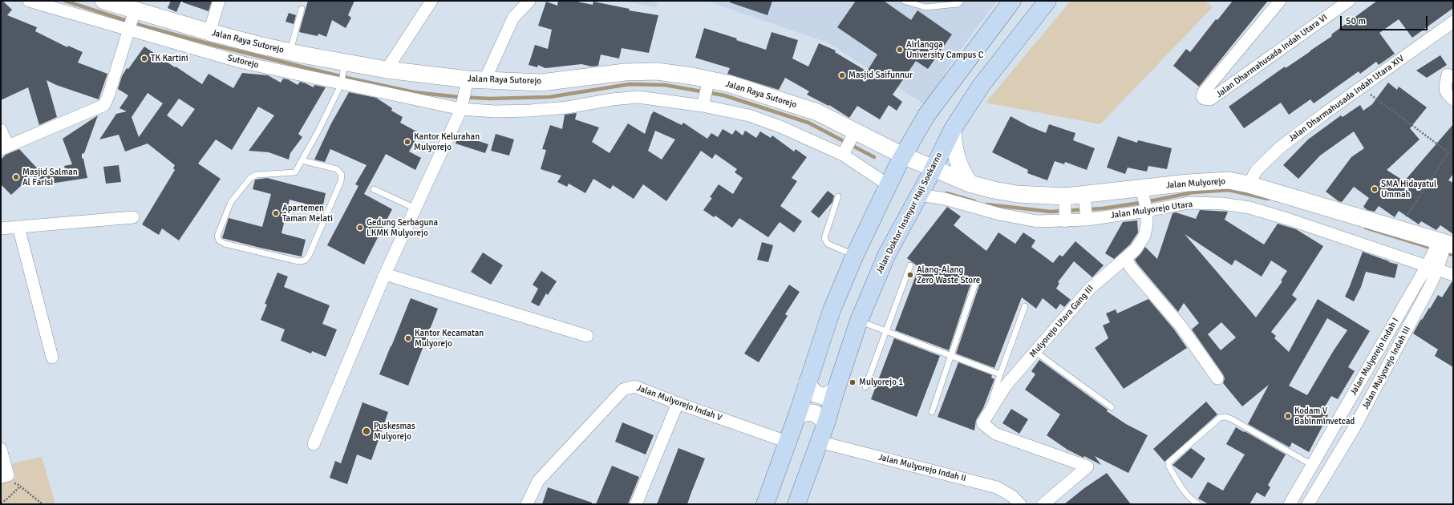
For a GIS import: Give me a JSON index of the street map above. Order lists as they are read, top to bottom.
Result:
{
  "streets": {
    "main road": ["Jalan Raya Sutorejo", "Jalan Mulyorejo", "Jalan Doktor Insinyur Haji Soekarno"],
    "street": [
      "Jalan Dharmahusada Indah Utara VI",
      "Sutorejo",
      "Jalan Dharmahusada Indah Utara XIV",
      "Jalan Mulyorejo Utara",
      "Mulyorejo Utara Gang III",
      "Jalan Mulyorejo Indah I",
      "Jalan Mulyorejo Indah III",
      "Jalan Mulyorejo Indah V",
      "Jalan Mulyorejo Indah II"
    ]
  },
  "crossings": [
    ["Jalan Raya Sutorejo", "Sutorejo"],
    ["Jalan Raya Sutorejo", "Jalan Mulyorejo"],
    ["Jalan Raya Sutorejo", "Jalan Mulyorejo Utara"],
    ["Jalan Raya Sutorejo", "Jalan Doktor Insinyur Haji Soekarno"],
    ["Jalan Dharmahusada Indah Utara XIV", "Jalan Mulyorejo"],
    ["Jalan Mulyorejo", "Jalan Mulyorejo Utara"],
    ["Jalan Mulyorejo", "Jalan Doktor Insinyur Haji Soekarno"],
    ["Jalan Mulyorejo", "Mulyorejo Utara Gang III"],
    ["Jalan Mulyorejo", "Jalan Mulyorejo Indah III"],
    ["Jalan Mulyorejo Utara", "Jalan Doktor Insinyur Haji Soekarno"],
    ["Jalan Mulyorejo Utara", "Mulyorejo Utara Gang III"],
    ["Jalan Mulyorejo Utara", "Jalan Mulyorejo Indah I"],
    ["Jalan Mulyorejo Utara", "Jalan Mulyorejo Indah III"],
    ["Jalan Doktor Insinyur Haji Soekarno", "Jalan Mulyorejo Indah II"],
    ["Jalan Mulyorejo Indah I", "Jalan Mulyorejo Indah III"]
  ],
  "places": [
    "Airlangga University Campus C",
    "TK Kartini",
    "Masjid Saifunnur",
    "Kantor Kelurahan Mulyorejo",
    "Masjid Salman Al Farisi",
    "SMA Hidayatul Ummah",
    "Apartemen Taman Melati",
    "Gedung Serbaguna LKMK Mulyorejo",
    "Alang-Alang Zero Waste Store",
    "Kantor Kecamatan Mulyorejo",
    "Mulyorejo 1",
    "Kodam V Babinminvetcad",
    "Puskesmas Mulyorejo"
  ],
  "scale_bar": "50 m"
}
